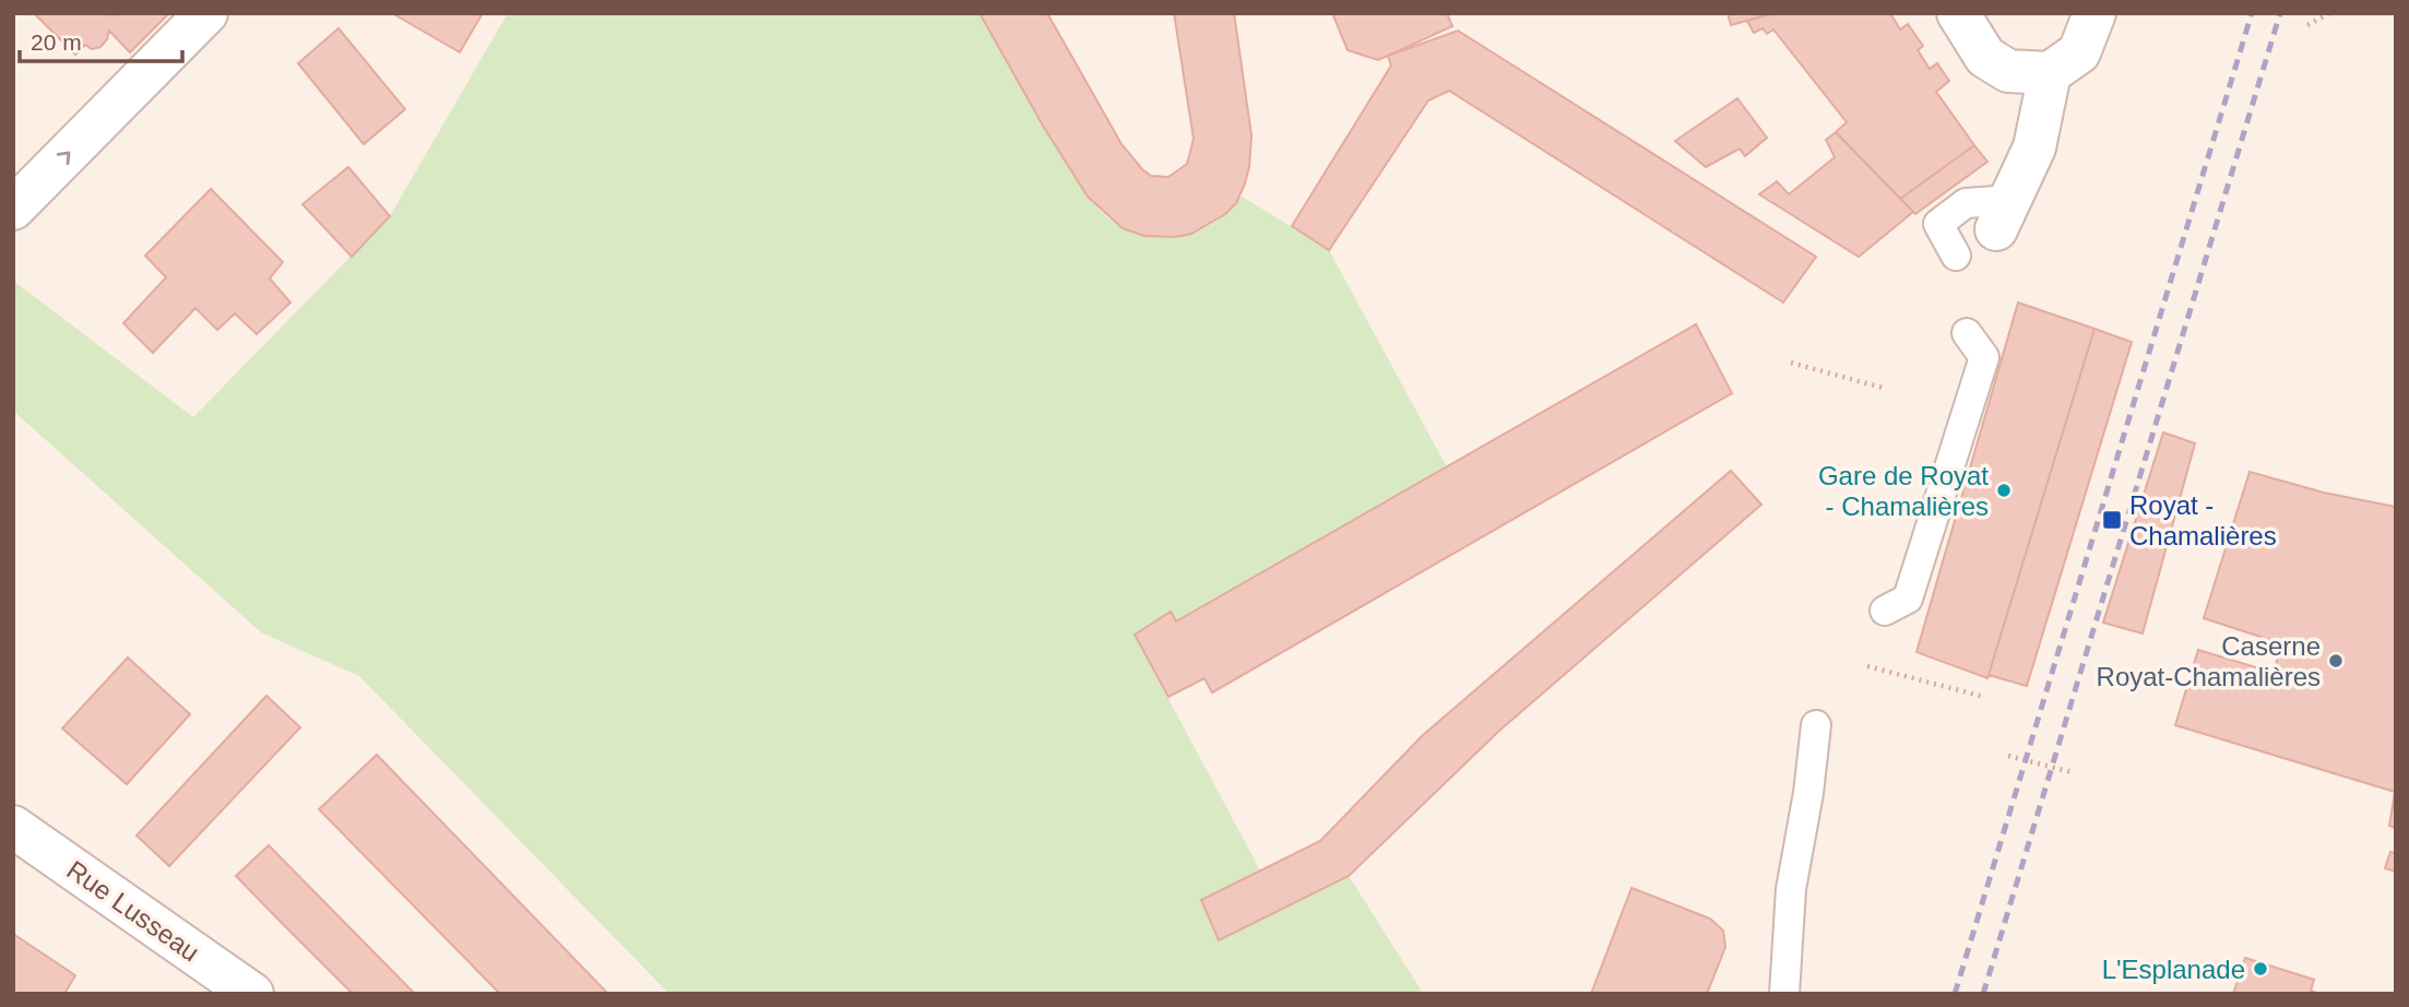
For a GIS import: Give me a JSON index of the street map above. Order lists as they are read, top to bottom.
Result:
{
  "streets": {
    "street": ["Rue Lusseau"]
  },
  "places": {
    "other": ["Gare de Royat - Chamalières", "Caserne Royat-Chamalières", "L'Esplanade"],
    "transit": ["Royat - Chamalières"]
  },
  "scale_bar": "20 m"
}
